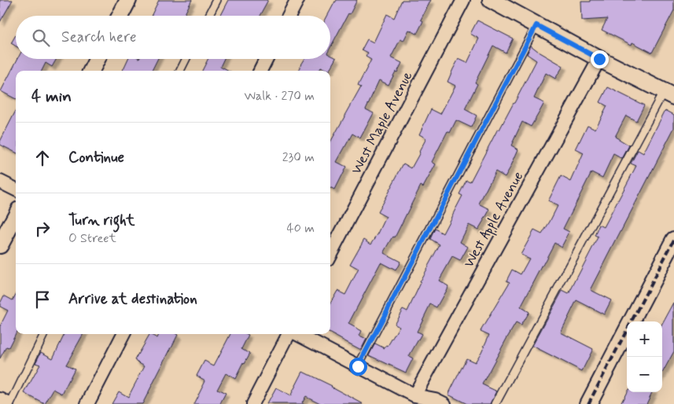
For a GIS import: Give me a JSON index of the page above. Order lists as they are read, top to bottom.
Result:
{
  "streets": {
    "street": ["West Maple Avenue", "West Apple Avenue"]
  },
  "page": {
    "search": "Search here",
    "heading": ["4 min", "Walk · 270 m"],
    "list": [
      ["Continue", "230 m"],
      ["Turn right", "O Street", "40 m"],
      "Arrive at destination"
    ],
    "map_buttons": ["+", "−"]
  }
}
